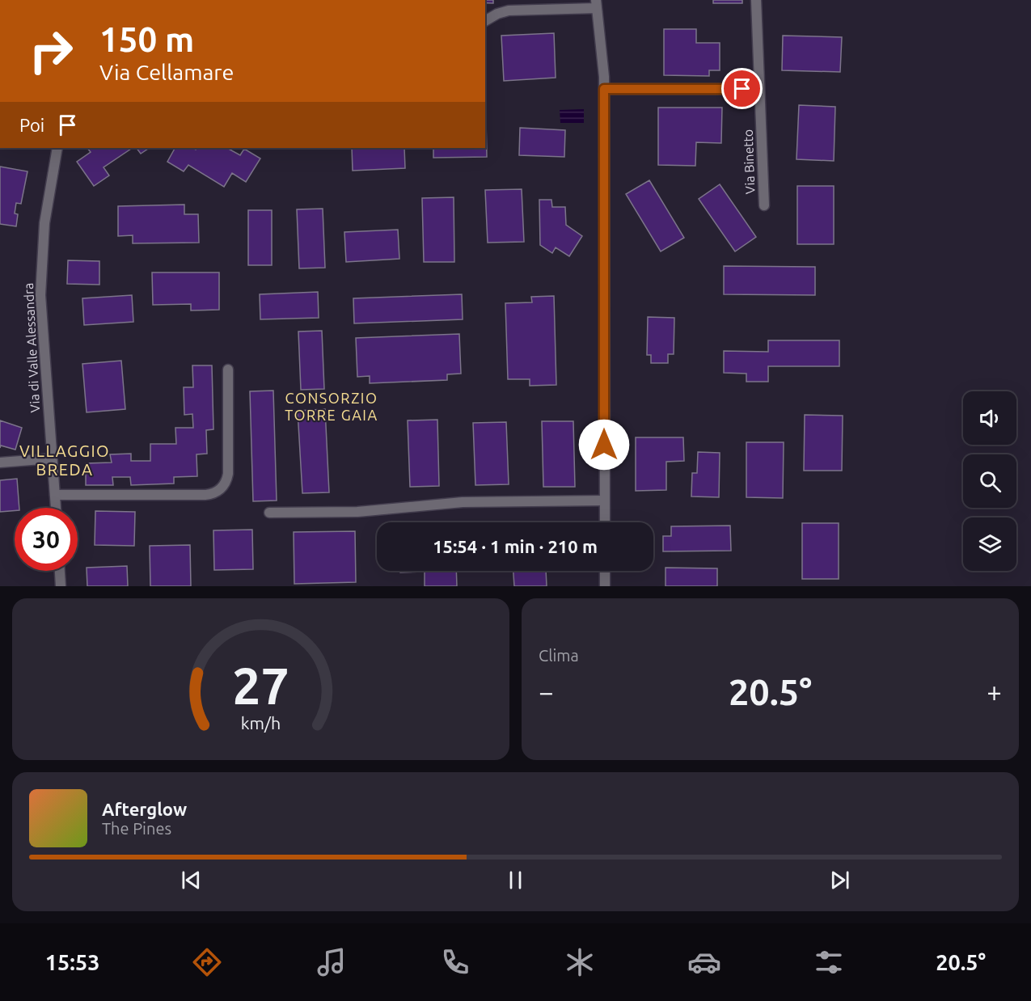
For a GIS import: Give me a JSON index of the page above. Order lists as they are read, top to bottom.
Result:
{
  "streets": {
    "street": ["Via Binetto", "Via di Valle Alessandra"]
  },
  "districts": ["CONSORZIO TORRE GAIA", "VILLAGGIO BREDA"],
  "page": {
    "turn": ["150 m", "Via Cellamare"],
    "then": "Poi",
    "limit": "30",
    "trip": "15:54 · 1 min · 210 m",
    "tile": "Clima",
    "heat": ["−", "20.5°", "+"],
    "song": ["Afterglow", "The Pines"],
    "tabs": ["15:53", "20.5°"],
    "gauge": ["27", "km/h"]
  }
}
